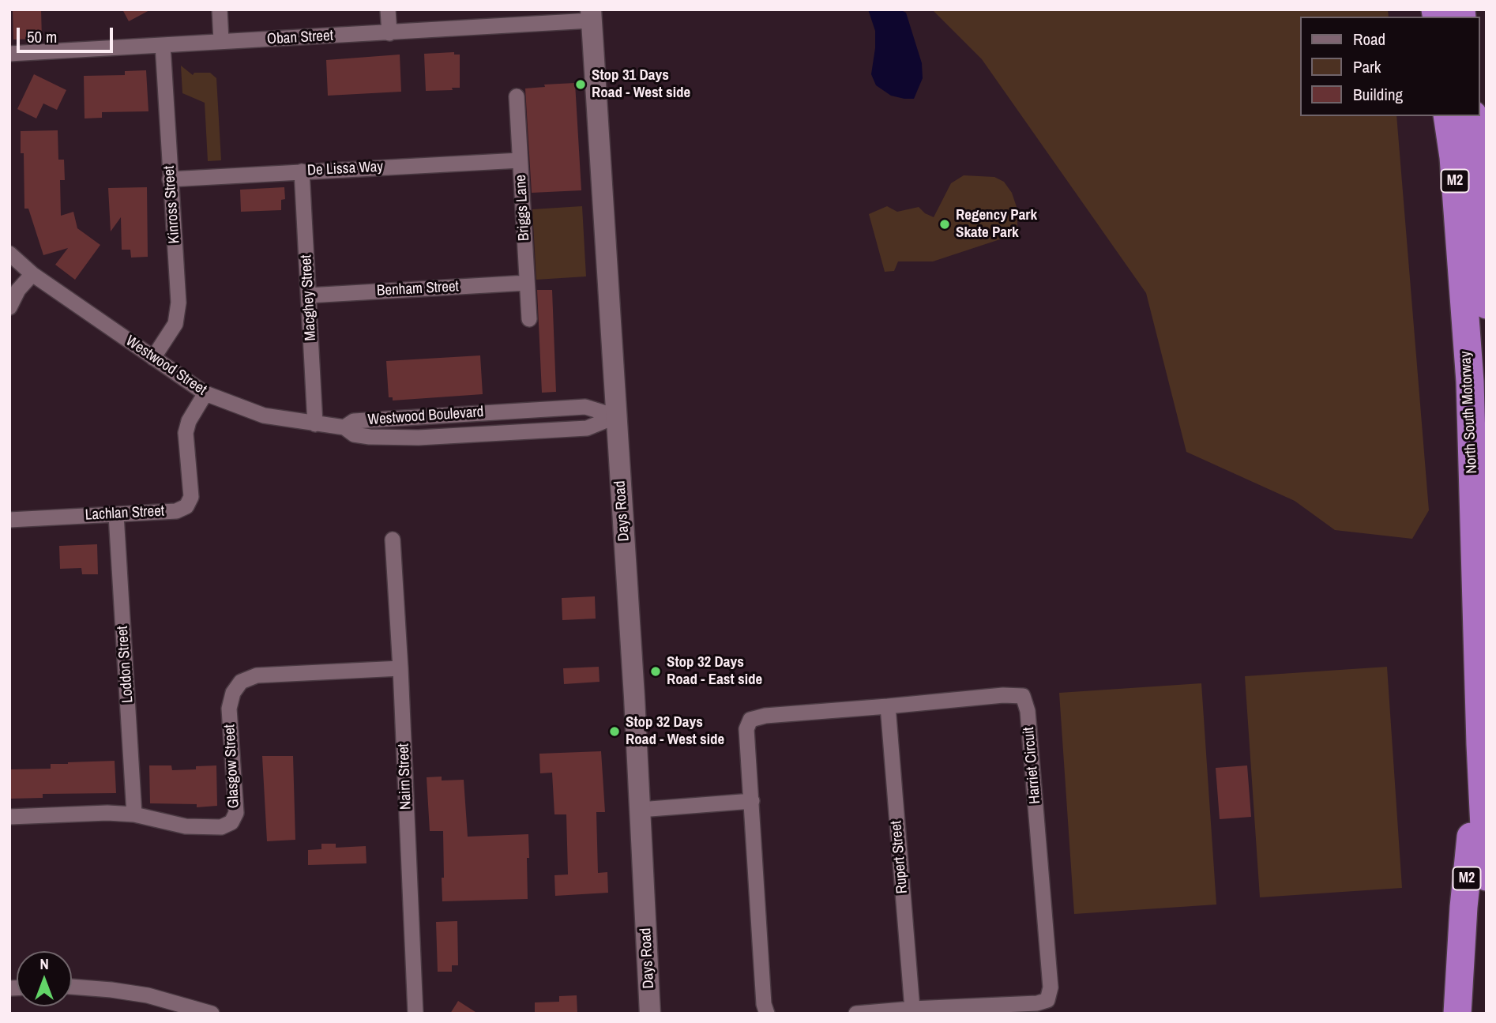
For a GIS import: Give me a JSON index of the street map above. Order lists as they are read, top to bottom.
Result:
{
  "streets": {
    "highway": ["M2", "North South Motorway"],
    "street": [
      "Oban Street",
      "De Lissa Way",
      "Kinross Street",
      "Briggs Lane",
      "Benham Street",
      "Macghey Street",
      "Westwood Street",
      "Westwood Boulevard",
      "Days Road",
      "Lachlan Street",
      "Loddon Street",
      "Harriet Circuit",
      "Glasgow Street",
      "Nairn Street",
      "Rupert Street"
    ]
  },
  "crossings": [
    ["Oban Street", "Kinross Street"],
    ["Oban Street", "Days Road"],
    ["De Lissa Way", "Kinross Street"],
    ["De Lissa Way", "Briggs Lane"],
    ["De Lissa Way", "Macghey Street"],
    ["M2", "North South Motorway"],
    ["Kinross Street", "Westwood Street"],
    ["Briggs Lane", "Benham Street"],
    ["Benham Street", "Macghey Street"],
    ["Macghey Street", "Westwood Street"],
    ["Westwood Street", "Westwood Boulevard"],
    ["Westwood Street", "Lachlan Street"],
    ["Westwood Boulevard", "Days Road"],
    ["Lachlan Street", "Loddon Street"],
    ["Loddon Street", "Glasgow Street"],
    ["Harriet Circuit", "Rupert Street"],
    ["Glasgow Street", "Nairn Street"]
  ],
  "places": [
    "Stop 31 Days Road - West side",
    "Regency Park Skate Park",
    "Stop 32 Days Road - East side",
    "Stop 32 Days Road - West side"
  ],
  "legend": ["Road", "Park", "Building"],
  "scale_bar": "50 m",
  "north": "top"
}
